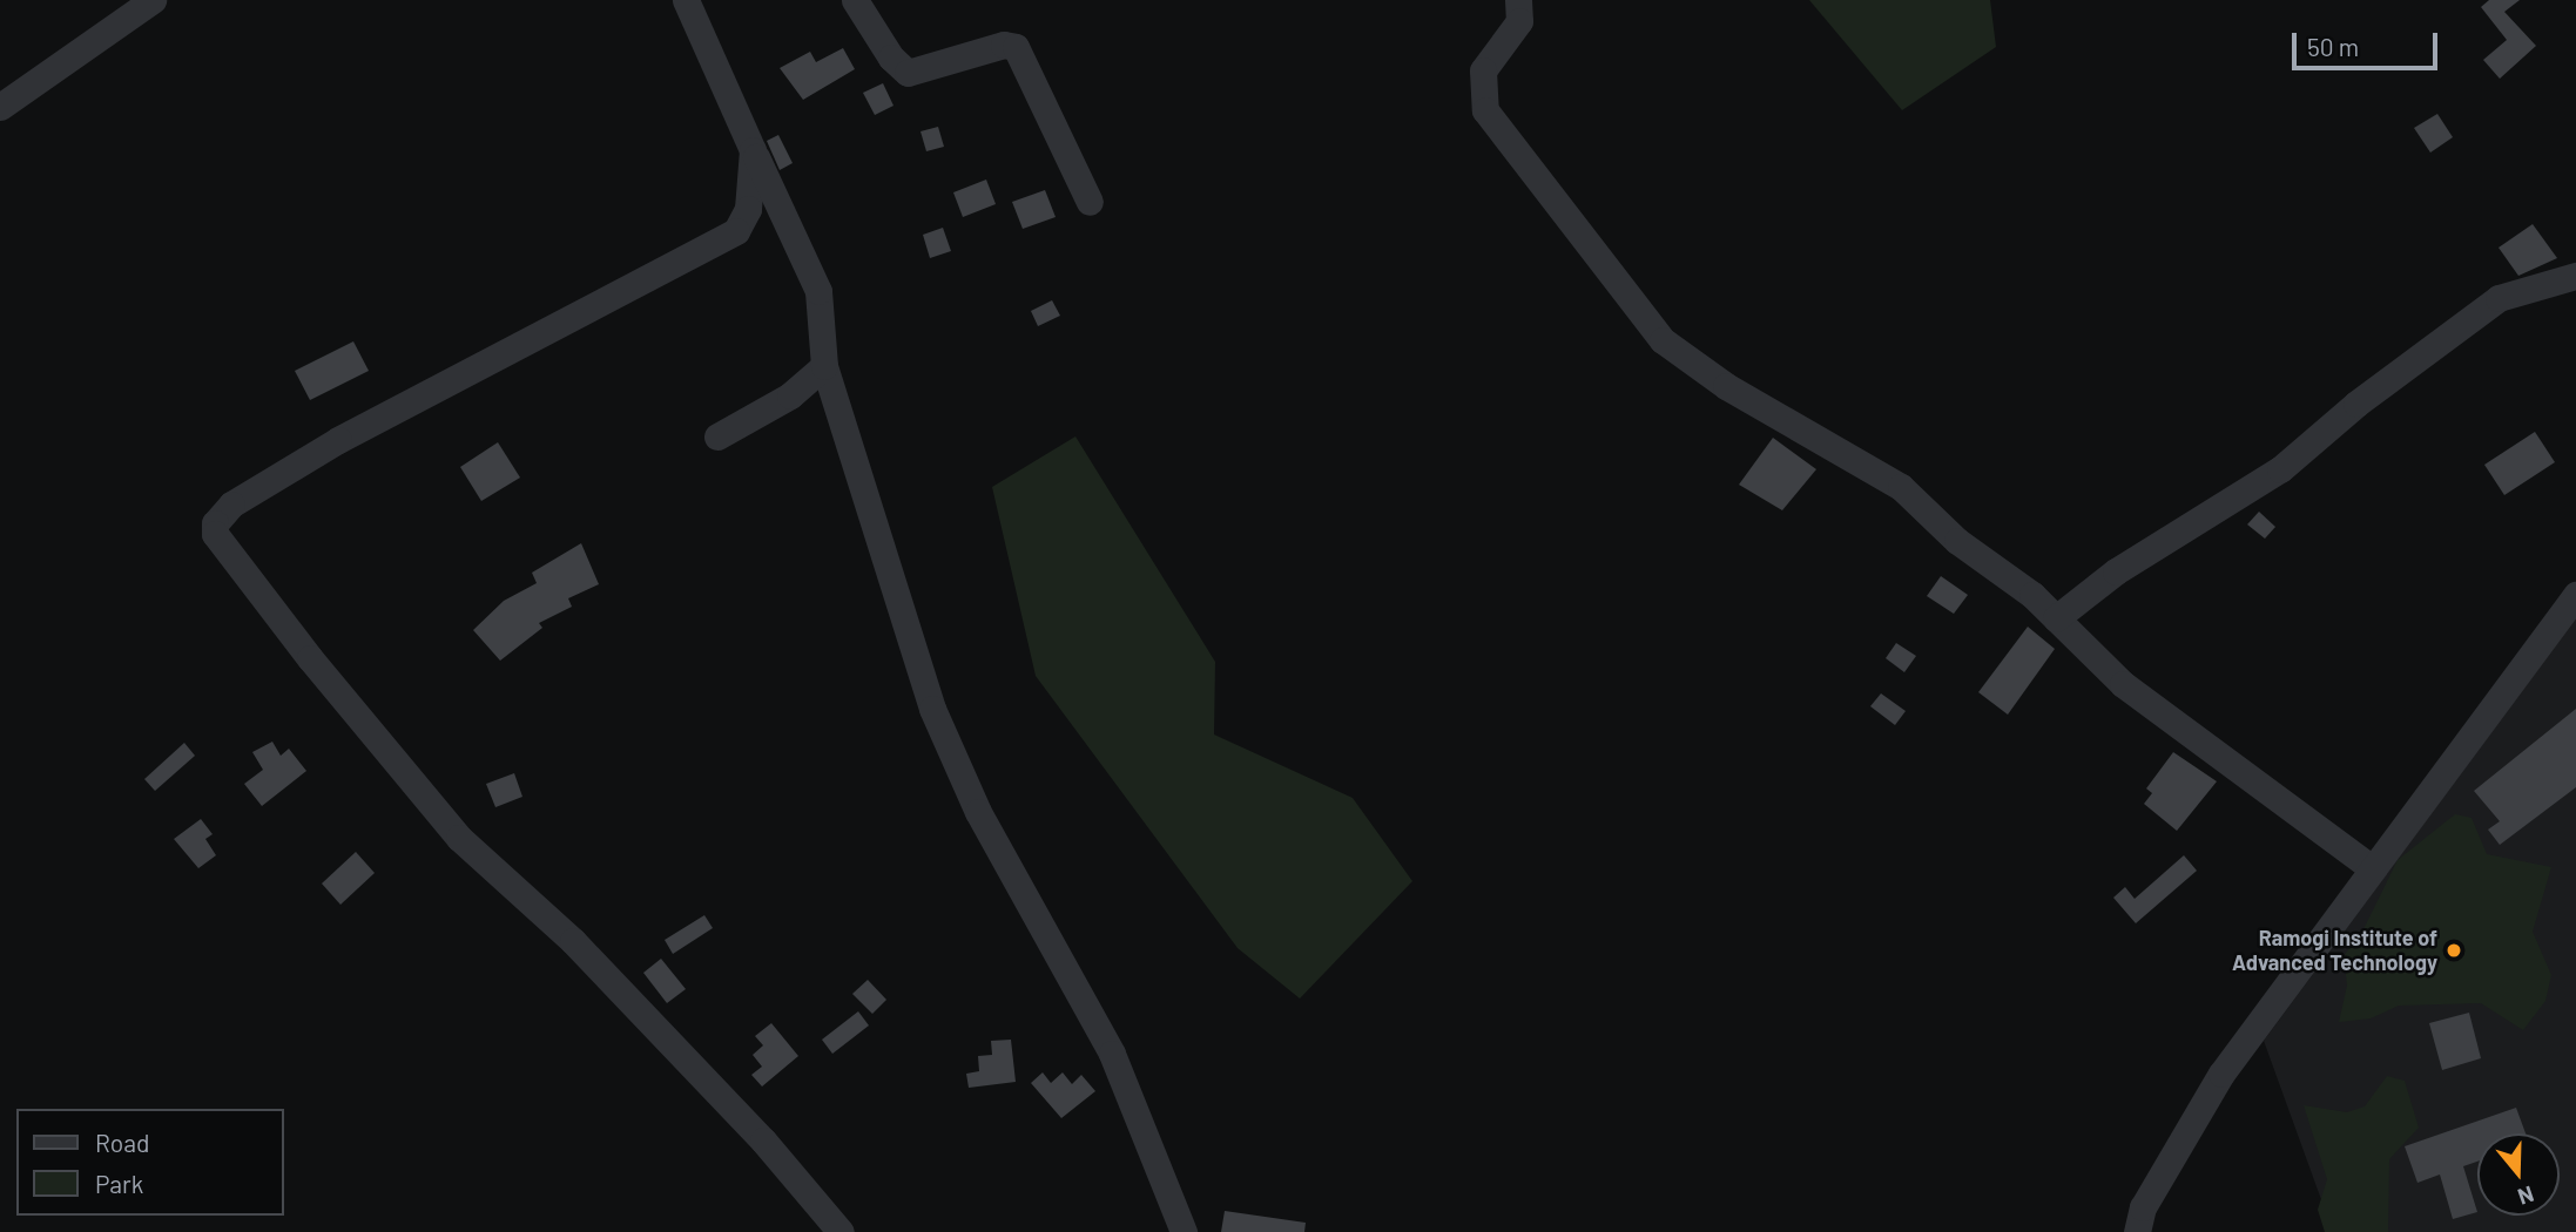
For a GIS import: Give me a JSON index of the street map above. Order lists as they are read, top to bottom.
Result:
{
  "places": ["Ramogi Institute of Advanced Technology"],
  "legend": ["Road", "Park"],
  "scale_bar": "50 m",
  "north": "bottom"
}
